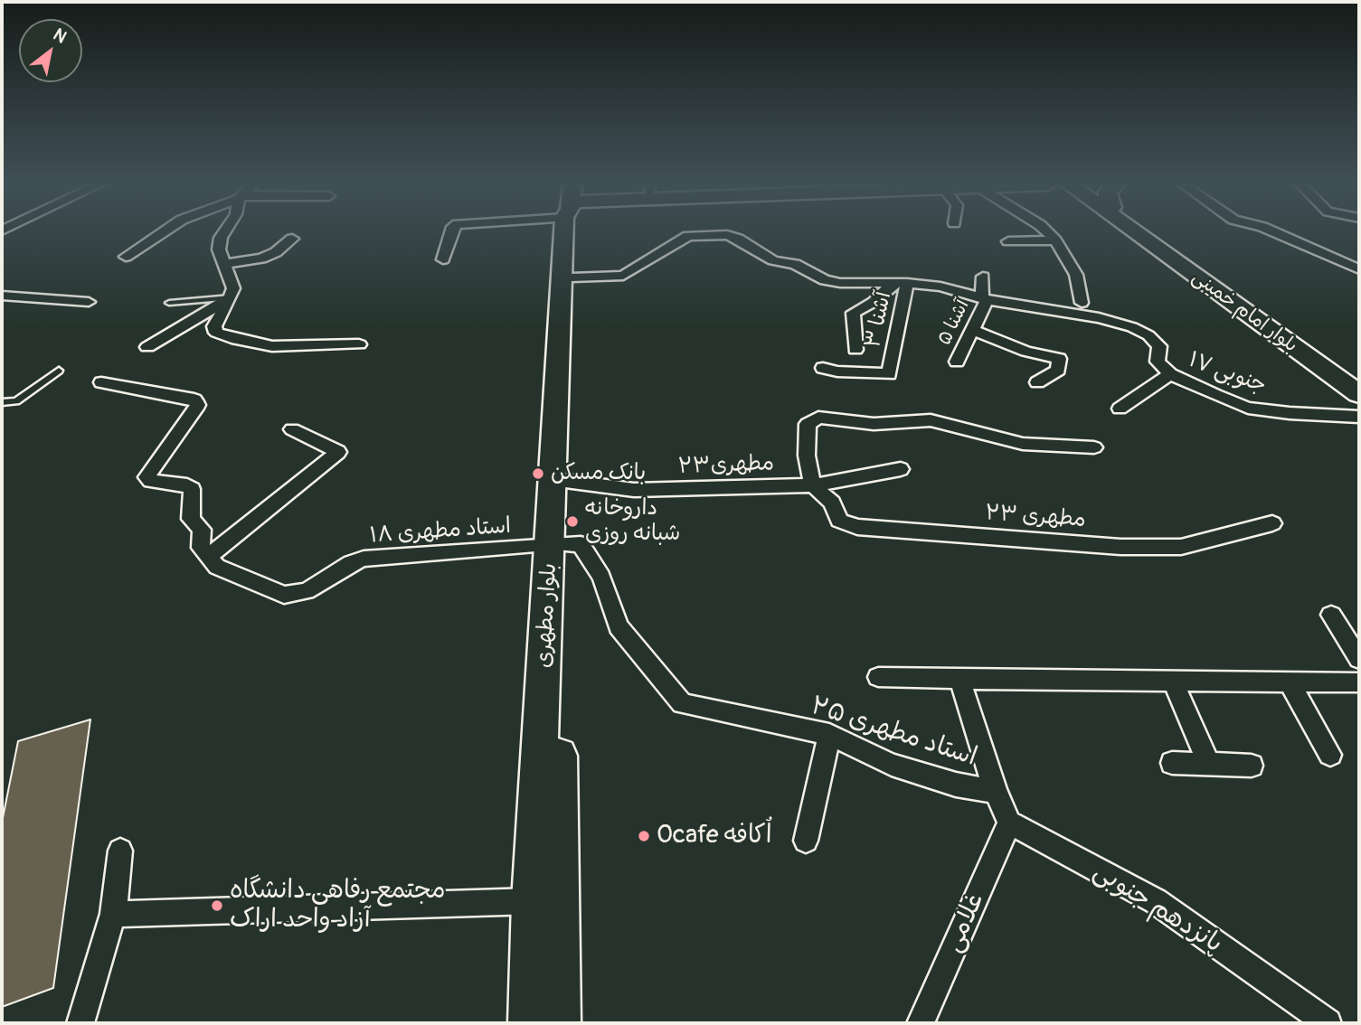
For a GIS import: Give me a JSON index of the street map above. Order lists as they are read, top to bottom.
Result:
{
  "streets": {
    "main road": ["بلوار امام خمینی", "بلوار مطهری"],
    "street": [
      "آشنا ۳",
      "آشنا ۵",
      "جنوبی ۱۷",
      "مطهری۲۳",
      "مطهری ۲۳",
      "استاد مطهری ۱۸",
      "استاد مطهری ۲۵",
      "پانزدهم جنوبی",
      "غلامی"
    ]
  },
  "crossings": [
    ["آشنا ۵", "جنوبی ۱۷"],
    ["مطهری۲۳", "مطهری ۲۳"],
    ["مطهری۲۳", "بلوار مطهری"],
    ["استاد مطهری ۱۸", "بلوار مطهری"],
    ["استاد مطهری ۱۸", "استاد مطهری ۲۵"],
    ["بلوار مطهری", "استاد مطهری ۲۵"],
    ["پانزدهم جنوبی", "غلامی"]
  ],
  "places": [
    "بانک مسکن",
    "داروخانه شبانه روزی",
    "Ocafe اُکافه",
    "مجتمع رفاهی دانشگاه آزاد واحد اراک"
  ],
  "north": "top right"
}
